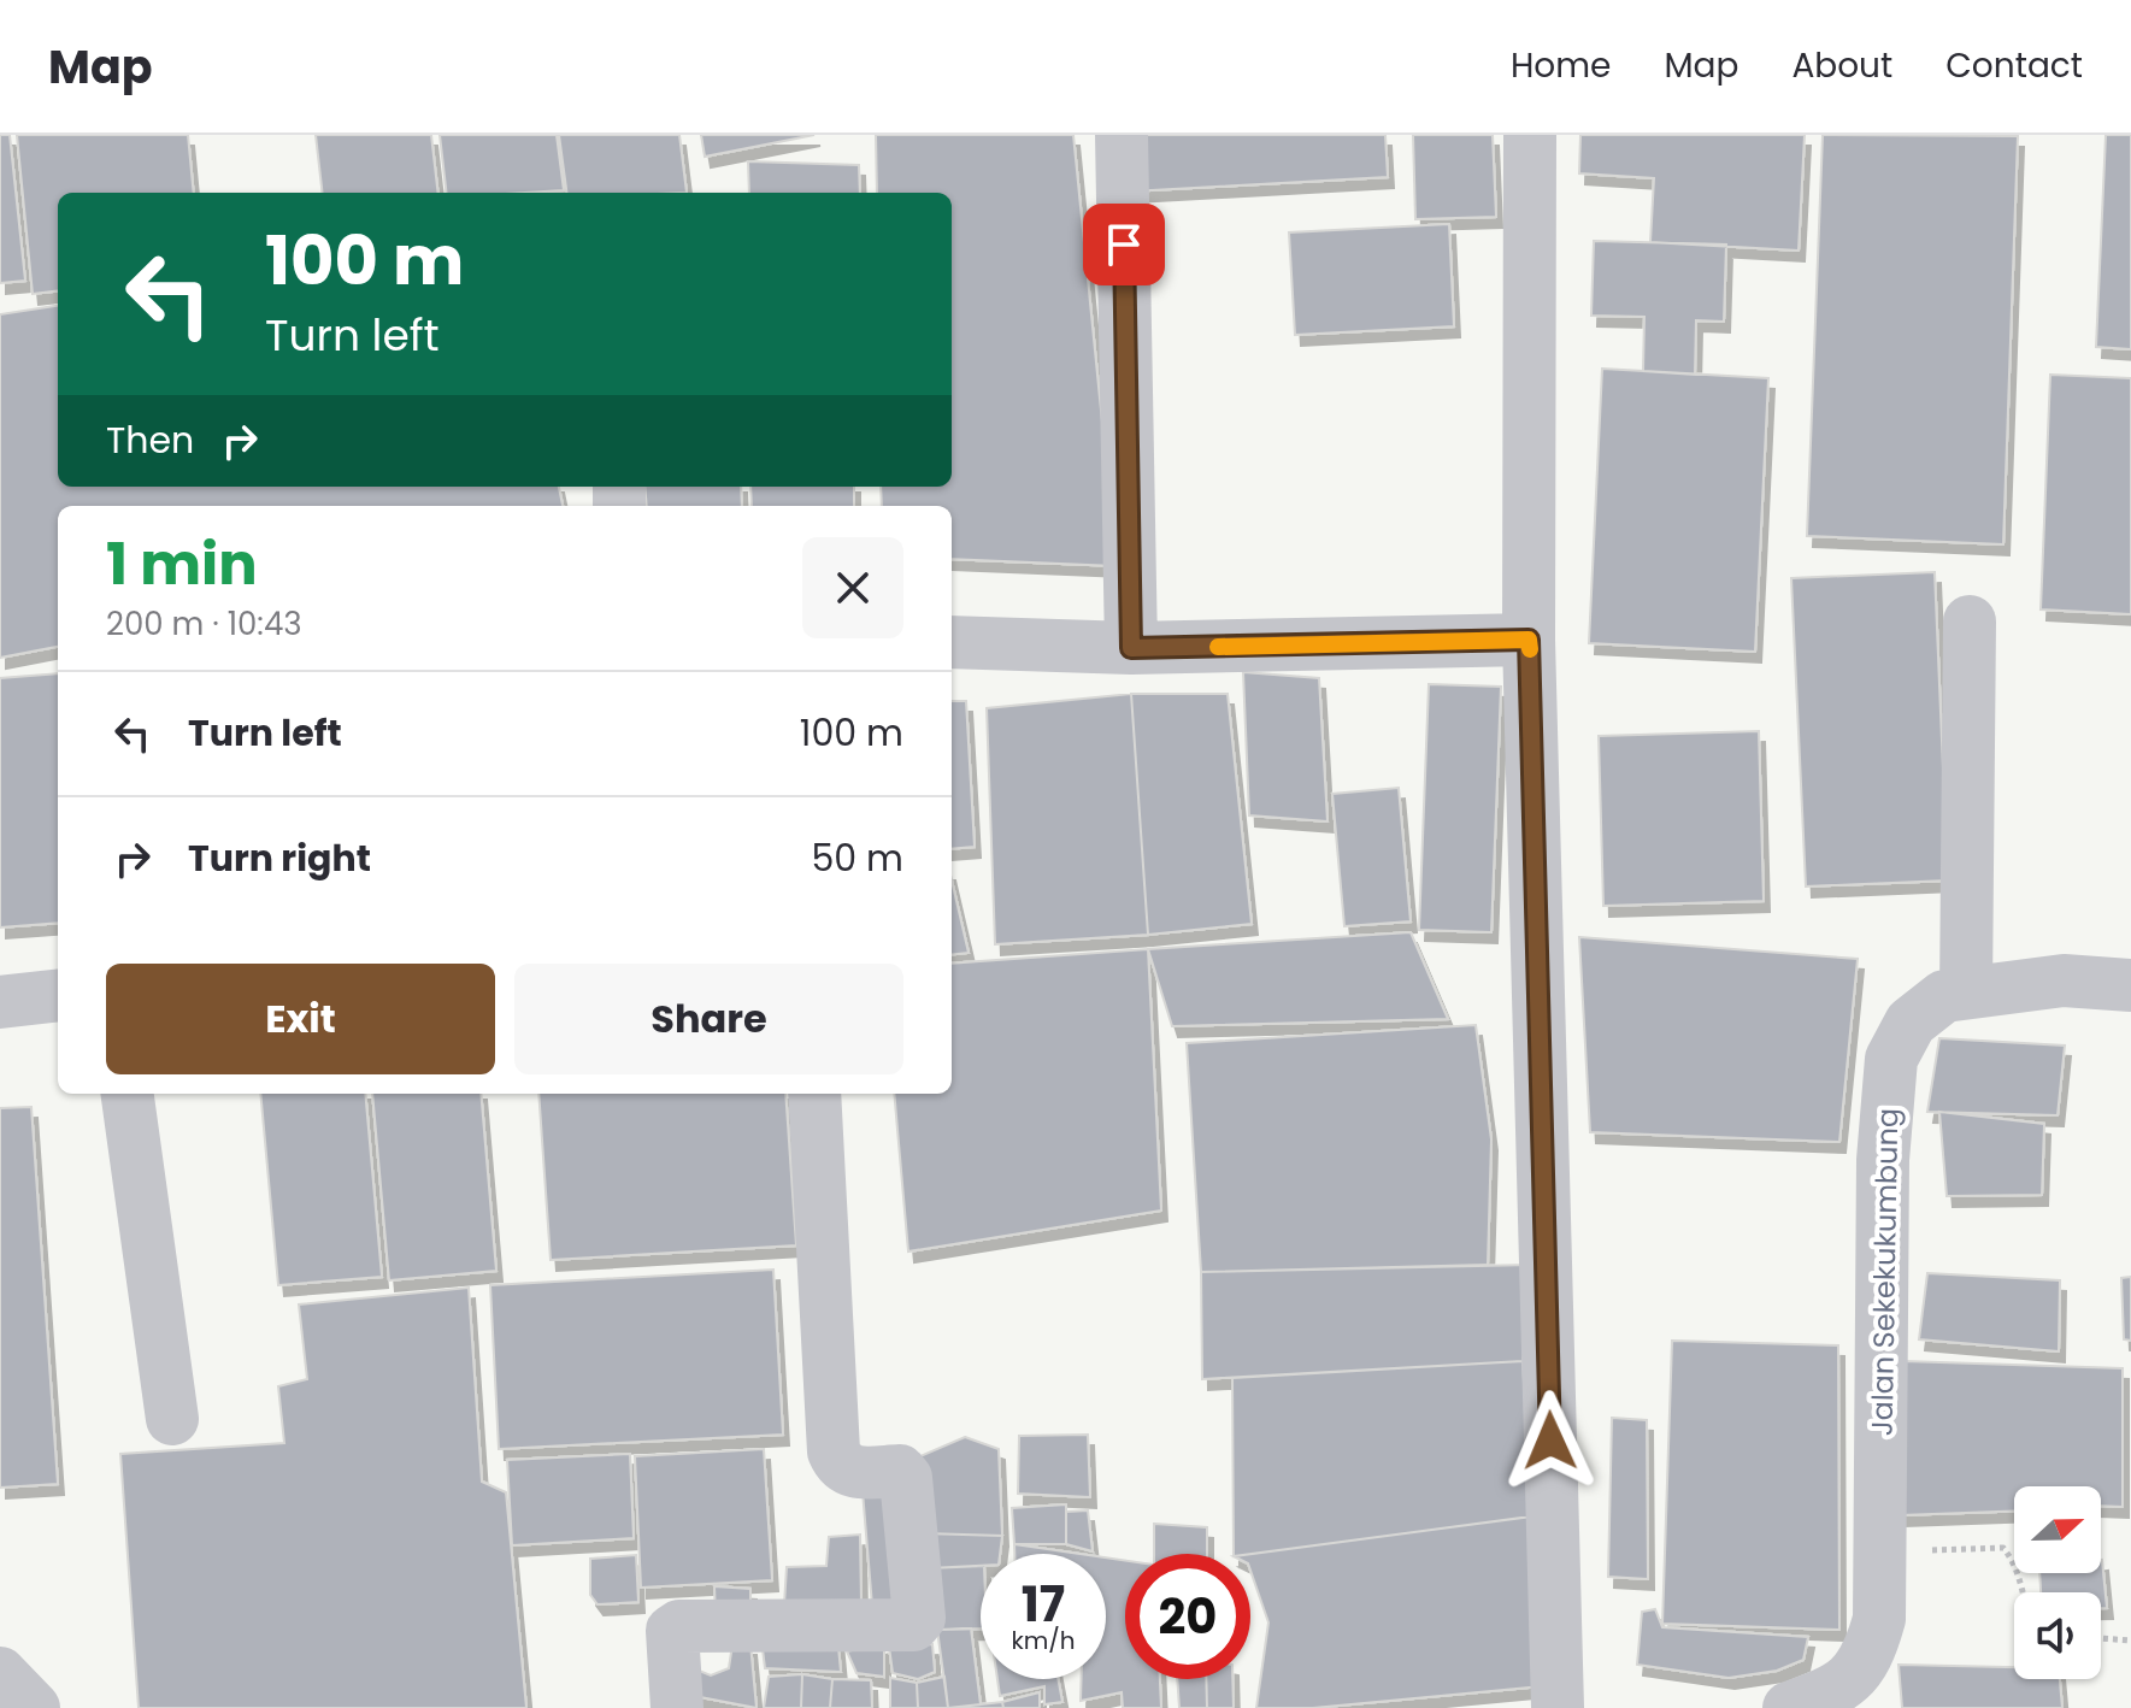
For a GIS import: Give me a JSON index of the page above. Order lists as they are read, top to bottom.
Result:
{
  "streets": {
    "street": ["Jalan Sekekukumbung"]
  },
  "north": "right",
  "page": {
    "header": "Map",
    "nav": [
      "Home",
      "Map",
      "About",
      "Contact"
    ],
    "turn": ["100 m", "Turn left"],
    "then": "Then",
    "heading": ["1 min", "200 m · 10:43"],
    "list": [
      {
        "name": "Turn left",
        "value": "100 m"
      },
      {
        "name": "Turn right",
        "value": "50 m"
      }
    ],
    "buttons": ["Exit", "Share"],
    "speed": "17 km/h",
    "limit": "20"
  }
}
